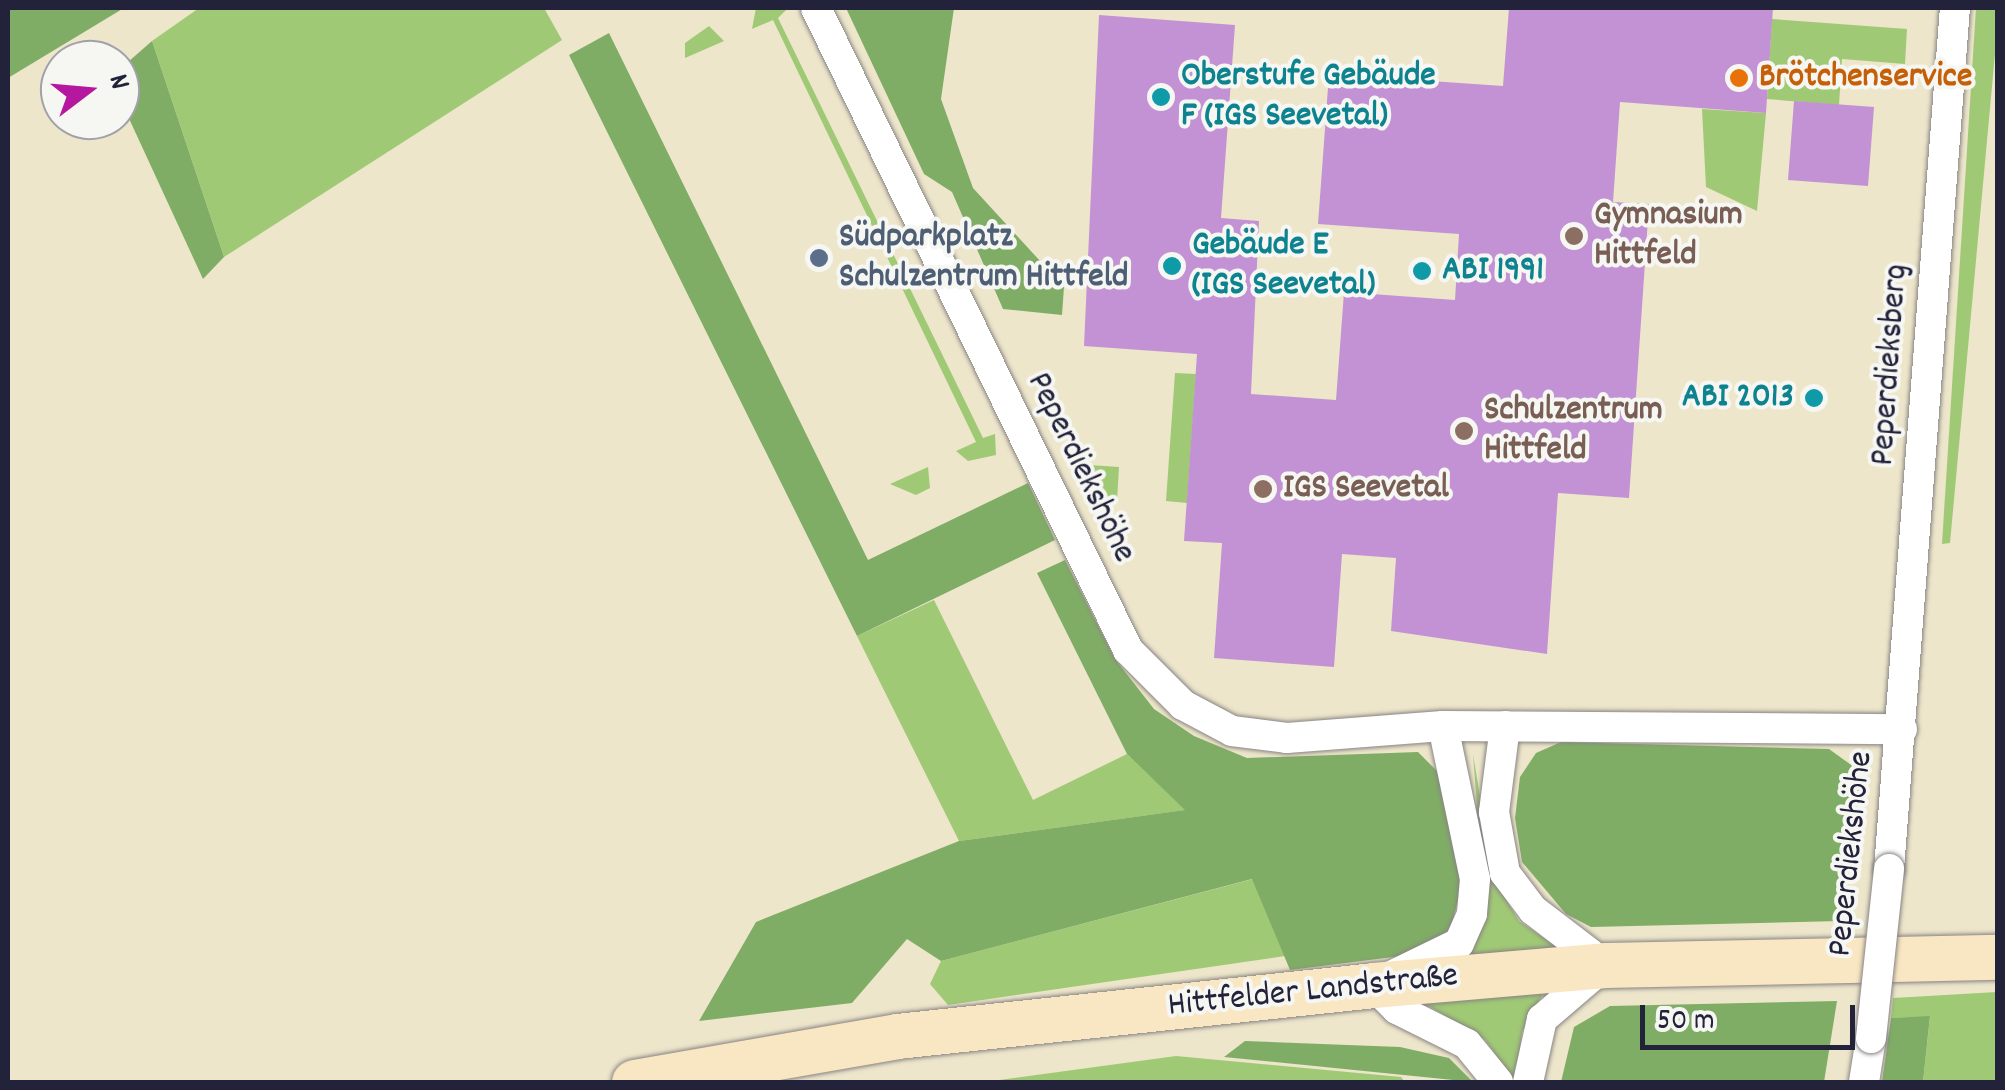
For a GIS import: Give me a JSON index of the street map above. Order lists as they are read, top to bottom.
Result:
{
  "streets": {
    "main road": ["Hittfelder Landstraße"],
    "street": ["Peperdieksberg", "Peperdiekshöhe"]
  },
  "crossings": [
    ["Peperdieksberg", "Peperdiekshöhe"]
  ],
  "places": [
    "Brötchenservice",
    "Oberstufe Gebäude F (IGS Seevetal)",
    "Gymnasium Hittfeld",
    "Südparkplatz Schulzentrum Hittfeld",
    "Gebäude E (IGS Seevetal)",
    "ABI 1991",
    "ABI 2013",
    "Schulzentrum Hittfeld",
    "IGS Seevetal"
  ],
  "scale_bar": "50 m",
  "north": "right"
}
